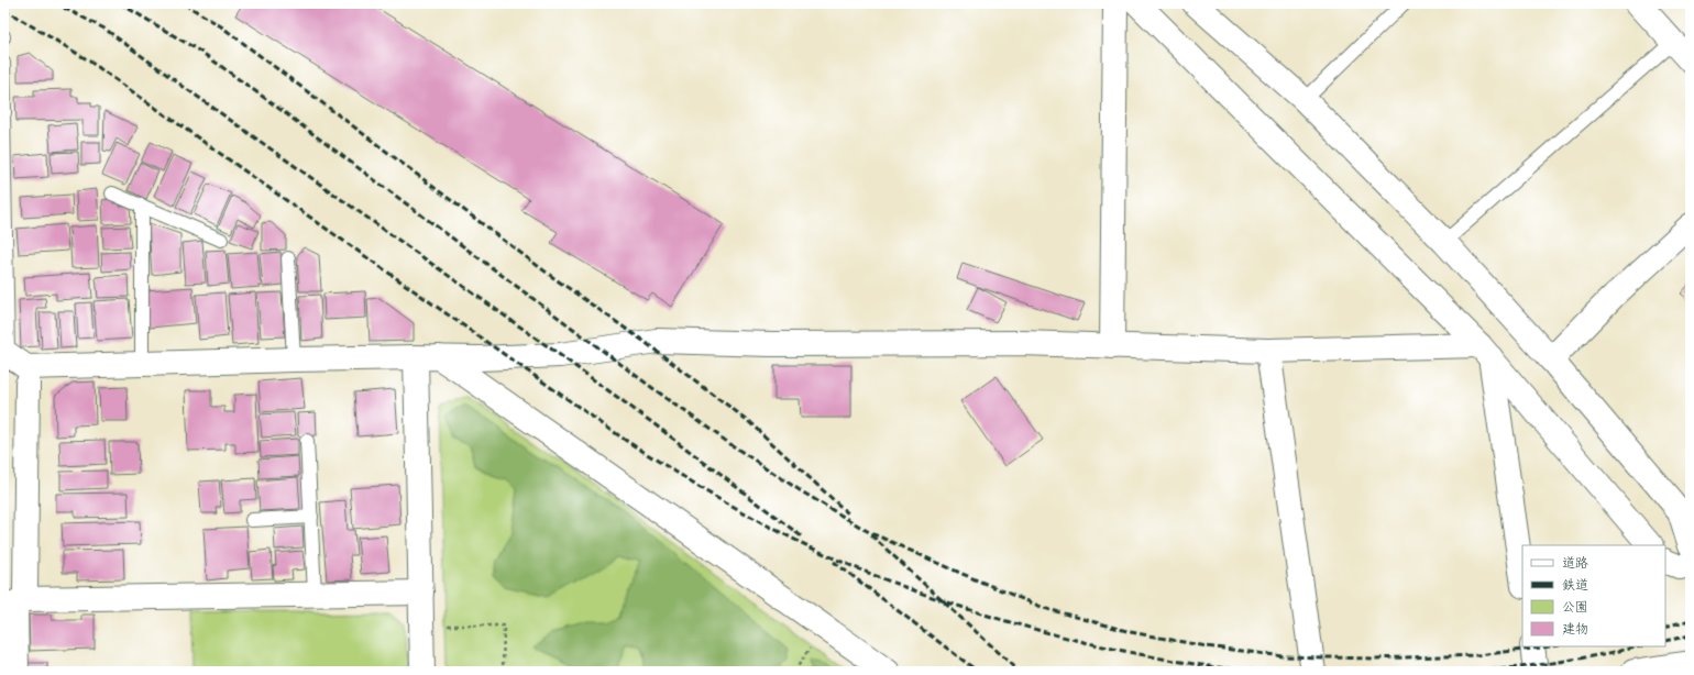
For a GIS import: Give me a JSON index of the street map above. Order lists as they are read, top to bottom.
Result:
{
  "legend": [
    "道路",
    "鉄道",
    "公園",
    "建物"
  ]
}
